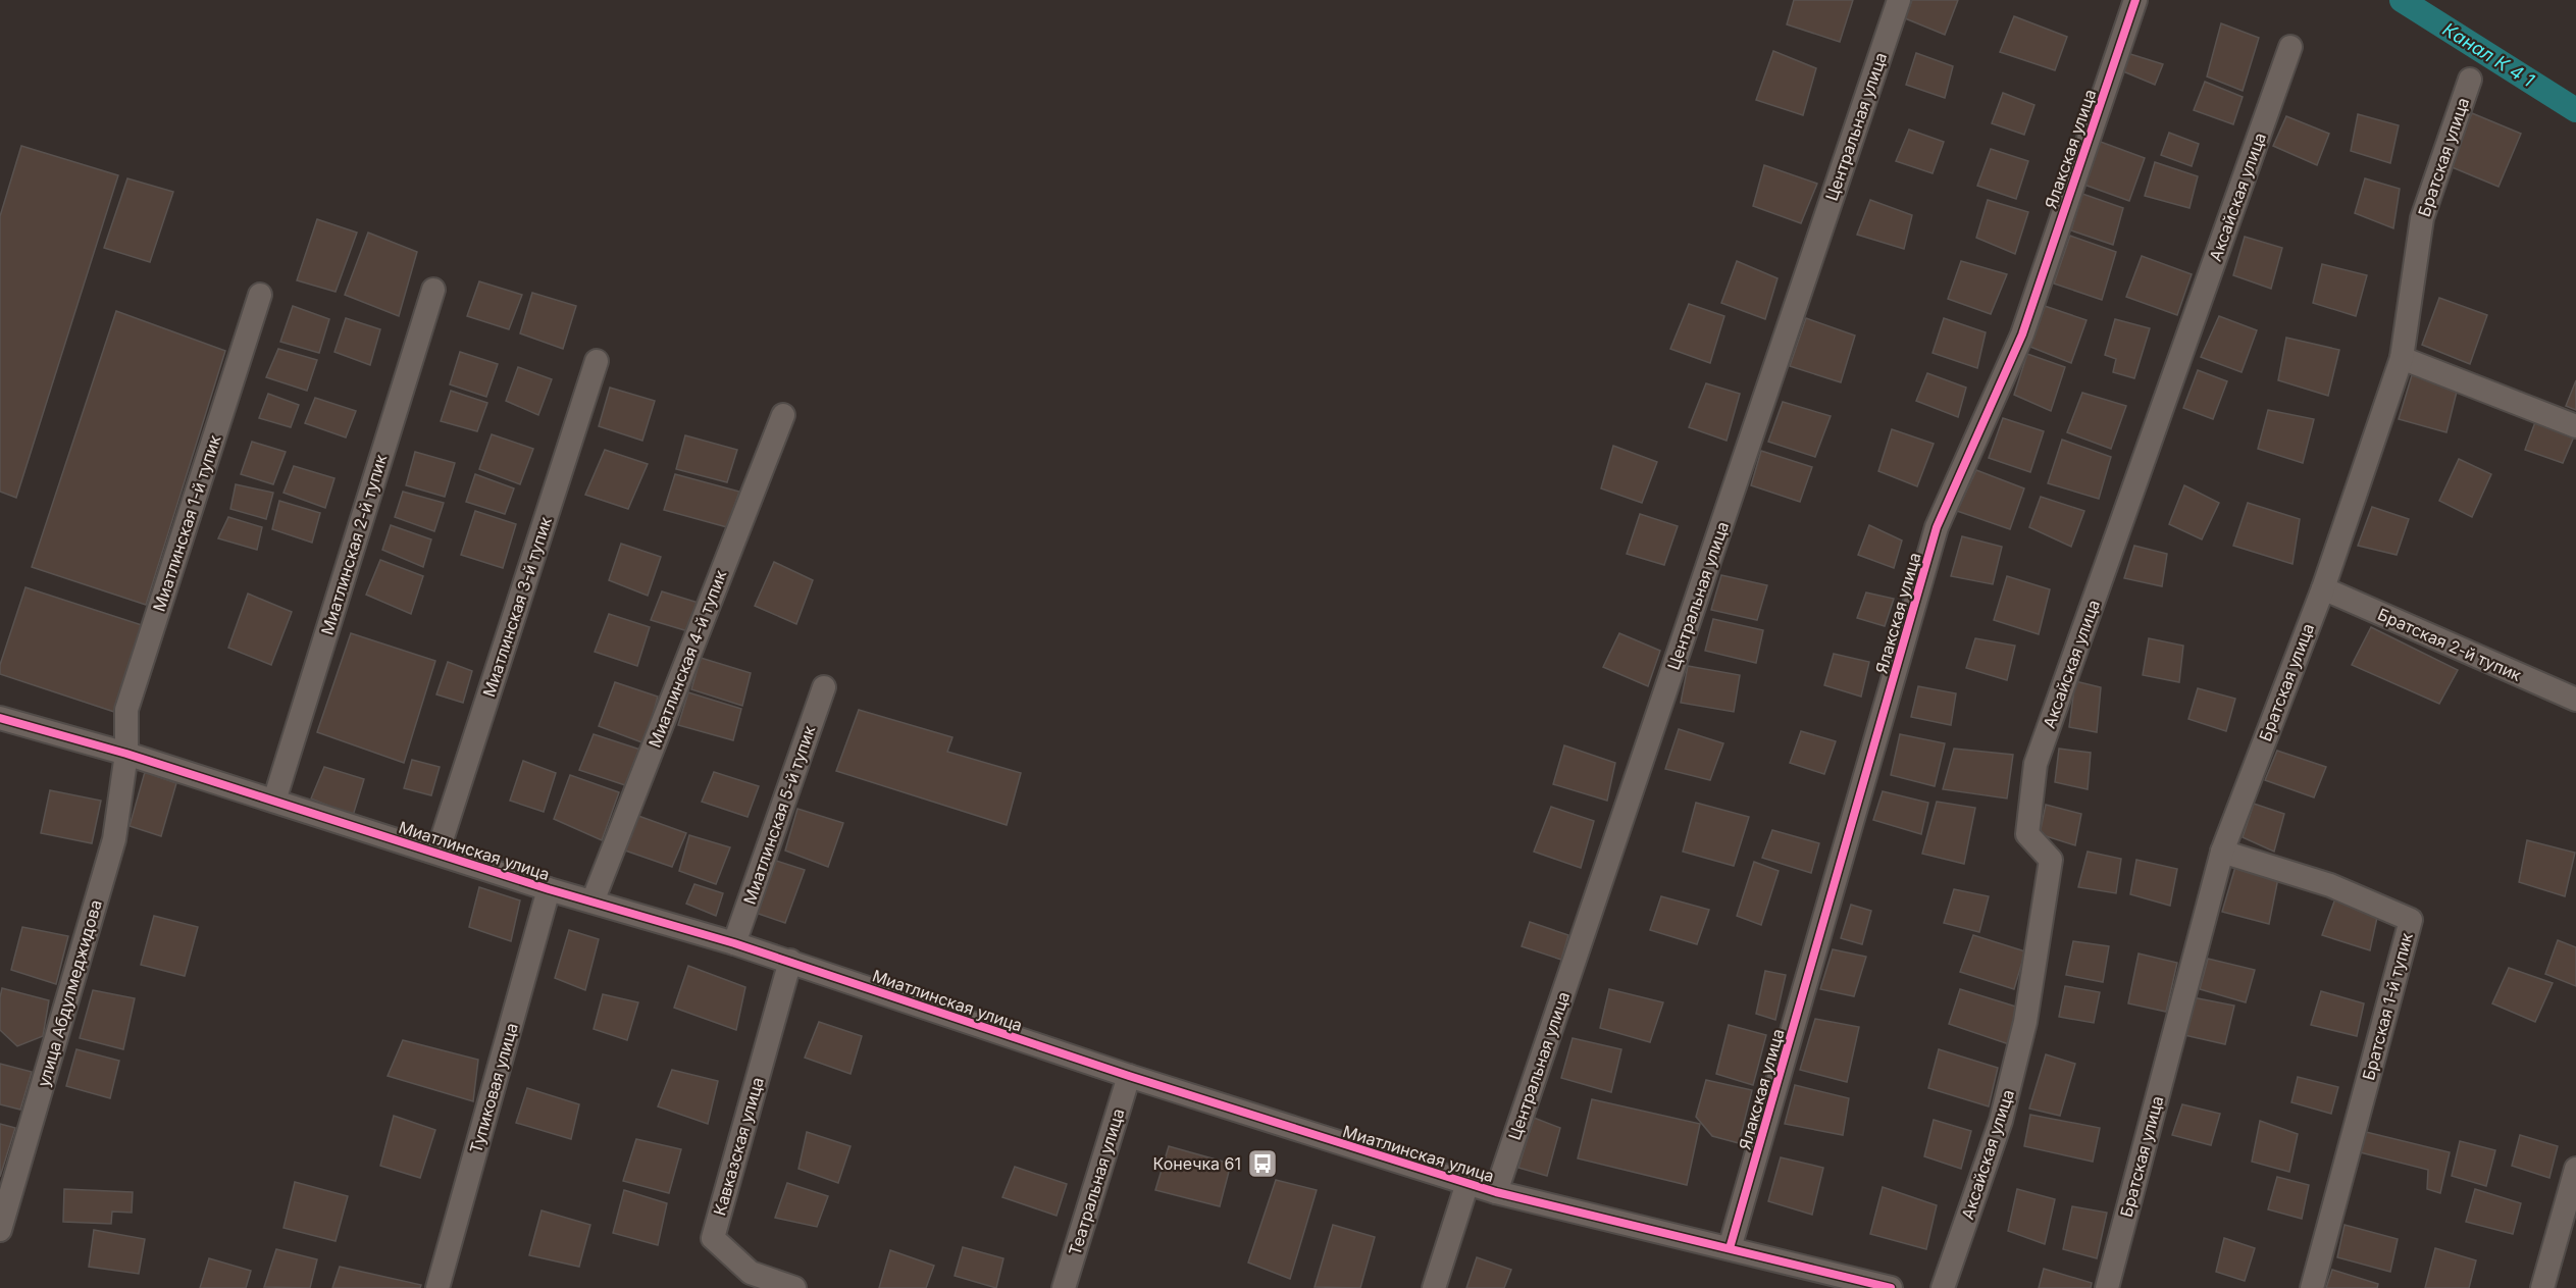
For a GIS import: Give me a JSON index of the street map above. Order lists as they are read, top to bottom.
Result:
{
  "streets": {
    "street": [
      "Центральная улица",
      "Ялакская улица",
      "Братская улица",
      "Аксайская улица",
      "Миатлинская 1-й тупик",
      "Миатлинская 2-й тупик",
      "Миатлинская 3-й тупик",
      "Братская 2-й тупик",
      "Миатлинская 4-й тупик",
      "Миатлинская 5-й тупик",
      "Миатлинская улица",
      "улица Абдулмеджидова",
      "Братская 1-й тупик",
      "Тупиковая улица",
      "Кавказская улица",
      "Театральная улица"
    ]
  },
  "crossings": [
    ["Центральная улица", "Миатлинская улица"],
    ["Ялакская улица", "Миатлинская улица"],
    ["Братская улица", "Братская 2-й тупик"],
    ["Братская улица", "Братская 1-й тупик"],
    ["Миатлинская 1-й тупик", "Миатлинская улица"],
    ["Миатлинская 1-й тупик", "улица Абдулмеджидова"],
    ["Миатлинская 2-й тупик", "Миатлинская улица"],
    ["Миатлинская 3-й тупик", "Миатлинская улица"],
    ["Миатлинская 4-й тупик", "Миатлинская улица"],
    ["Миатлинская 5-й тупик", "Миатлинская улица"],
    ["Миатлинская улица", "улица Абдулмеджидова"],
    ["Миатлинская улица", "Тупиковая улица"],
    ["Миатлинская улица", "Кавказская улица"],
    ["Миатлинская улица", "Театральная улица"]
  ],
  "water": ["Канал К 4 1"],
  "places": {
    "bus stop": ["Конечка 61"]
  }
}
